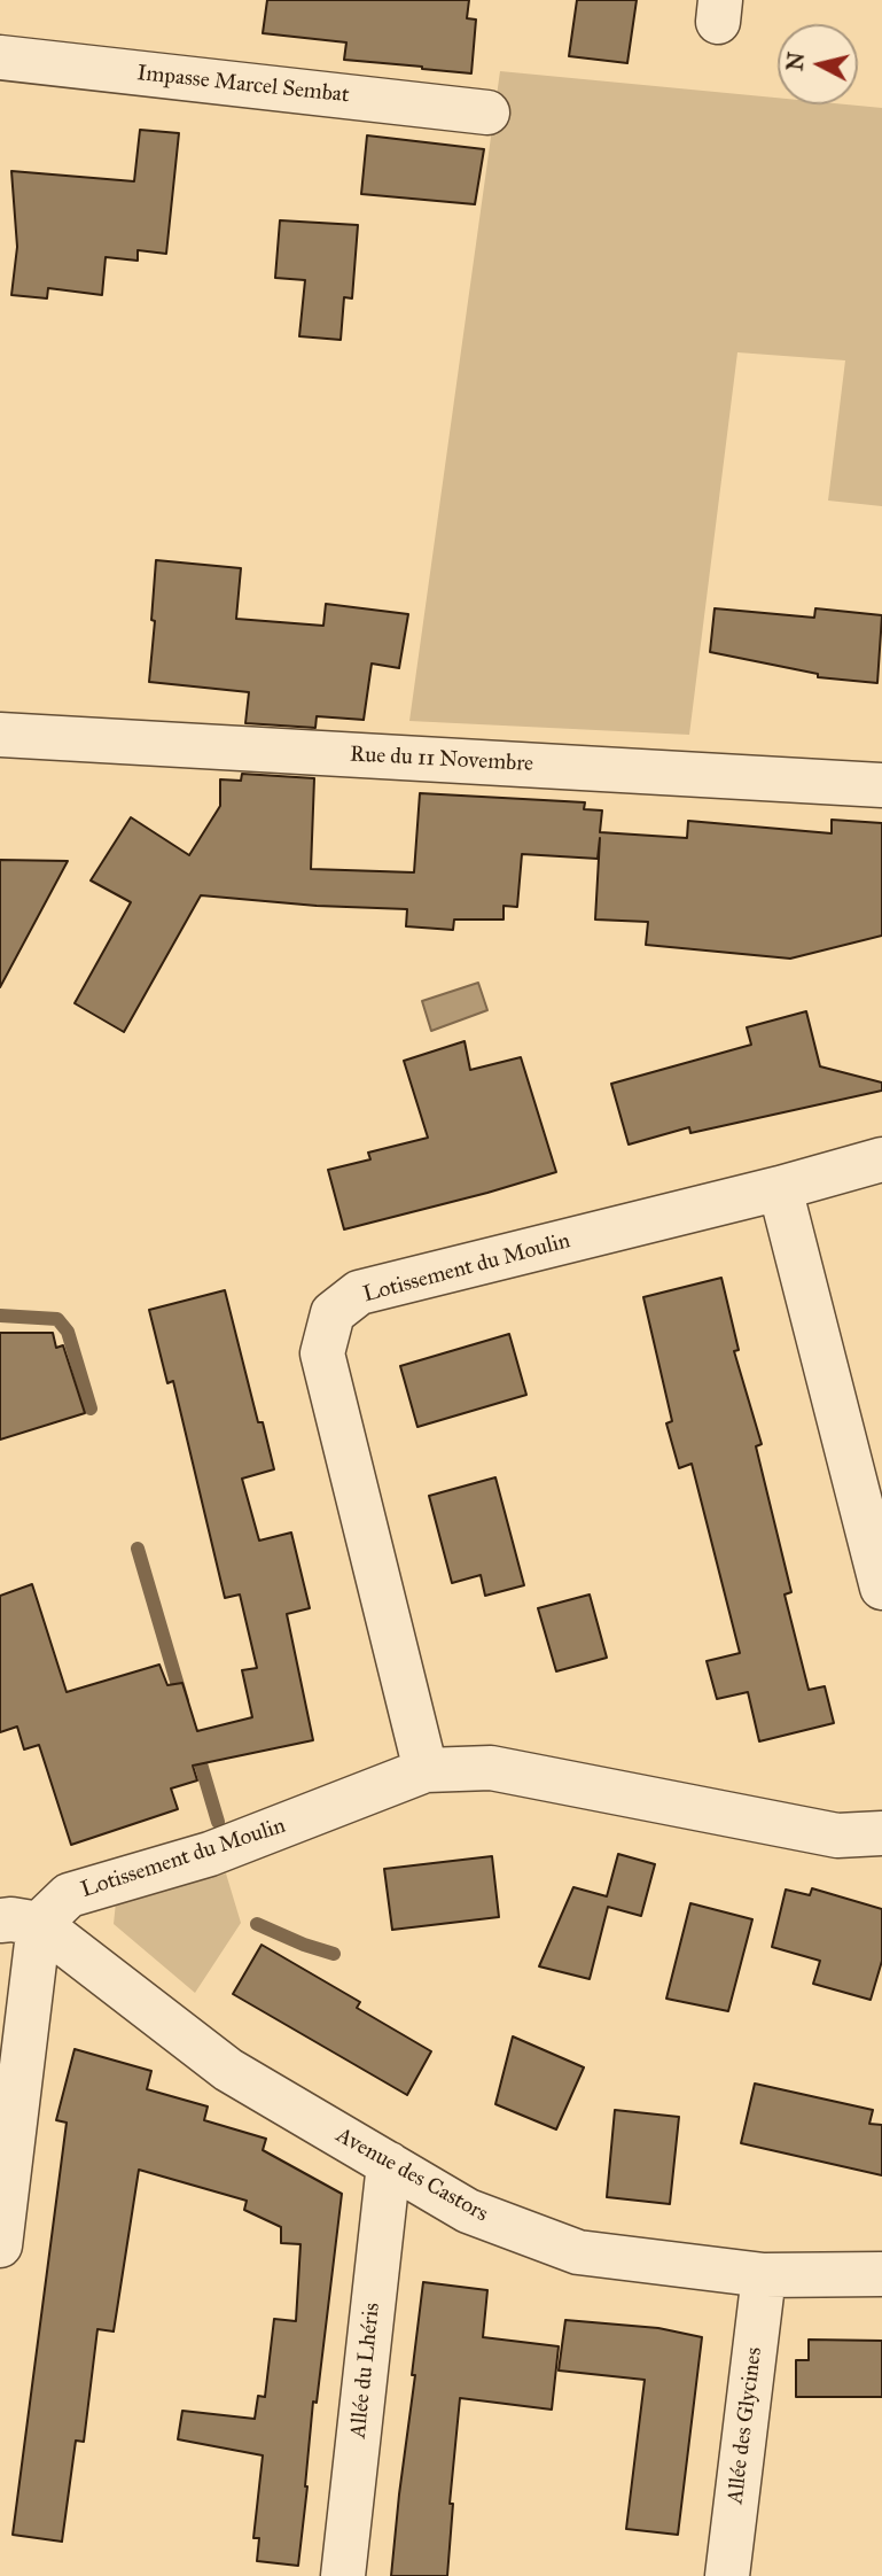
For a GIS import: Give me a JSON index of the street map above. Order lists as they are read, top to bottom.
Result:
{
  "streets": {
    "street": [
      "Impasse Marcel Sembat",
      "Rue du 11 Novembre",
      "Lotissement du Moulin",
      "Avenue des Castors",
      "Allée du Lhéris",
      "Allée des Glycines"
    ]
  },
  "crossings": [
    ["Lotissement du Moulin", "Avenue des Castors"],
    ["Avenue des Castors", "Allée du Lhéris"],
    ["Avenue des Castors", "Allée des Glycines"]
  ],
  "north": "left"
}
